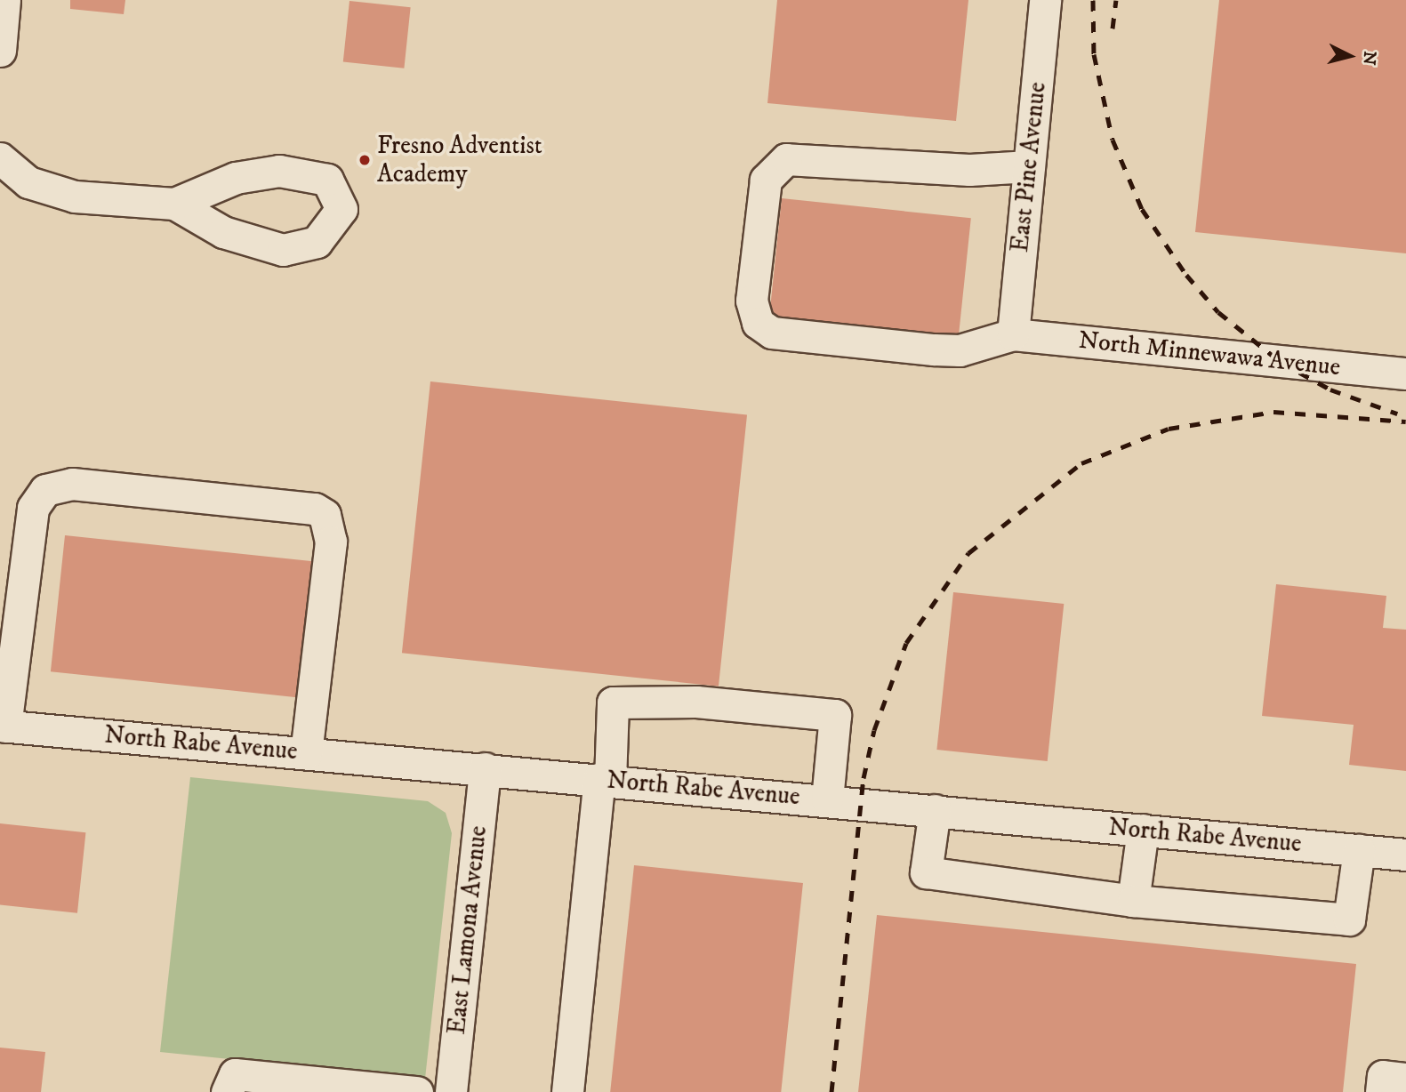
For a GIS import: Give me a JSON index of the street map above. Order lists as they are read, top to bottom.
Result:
{
  "streets": {
    "street": [
      "East Pine Avenue",
      "North Minnewawa Avenue",
      "North Rabe Avenue",
      "East Lamona Avenue"
    ]
  },
  "crossings": [
    ["East Pine Avenue", "North Minnewawa Avenue"],
    ["North Rabe Avenue", "East Lamona Avenue"]
  ],
  "places": ["Fresno Adventist Academy"],
  "north": "right"
}
